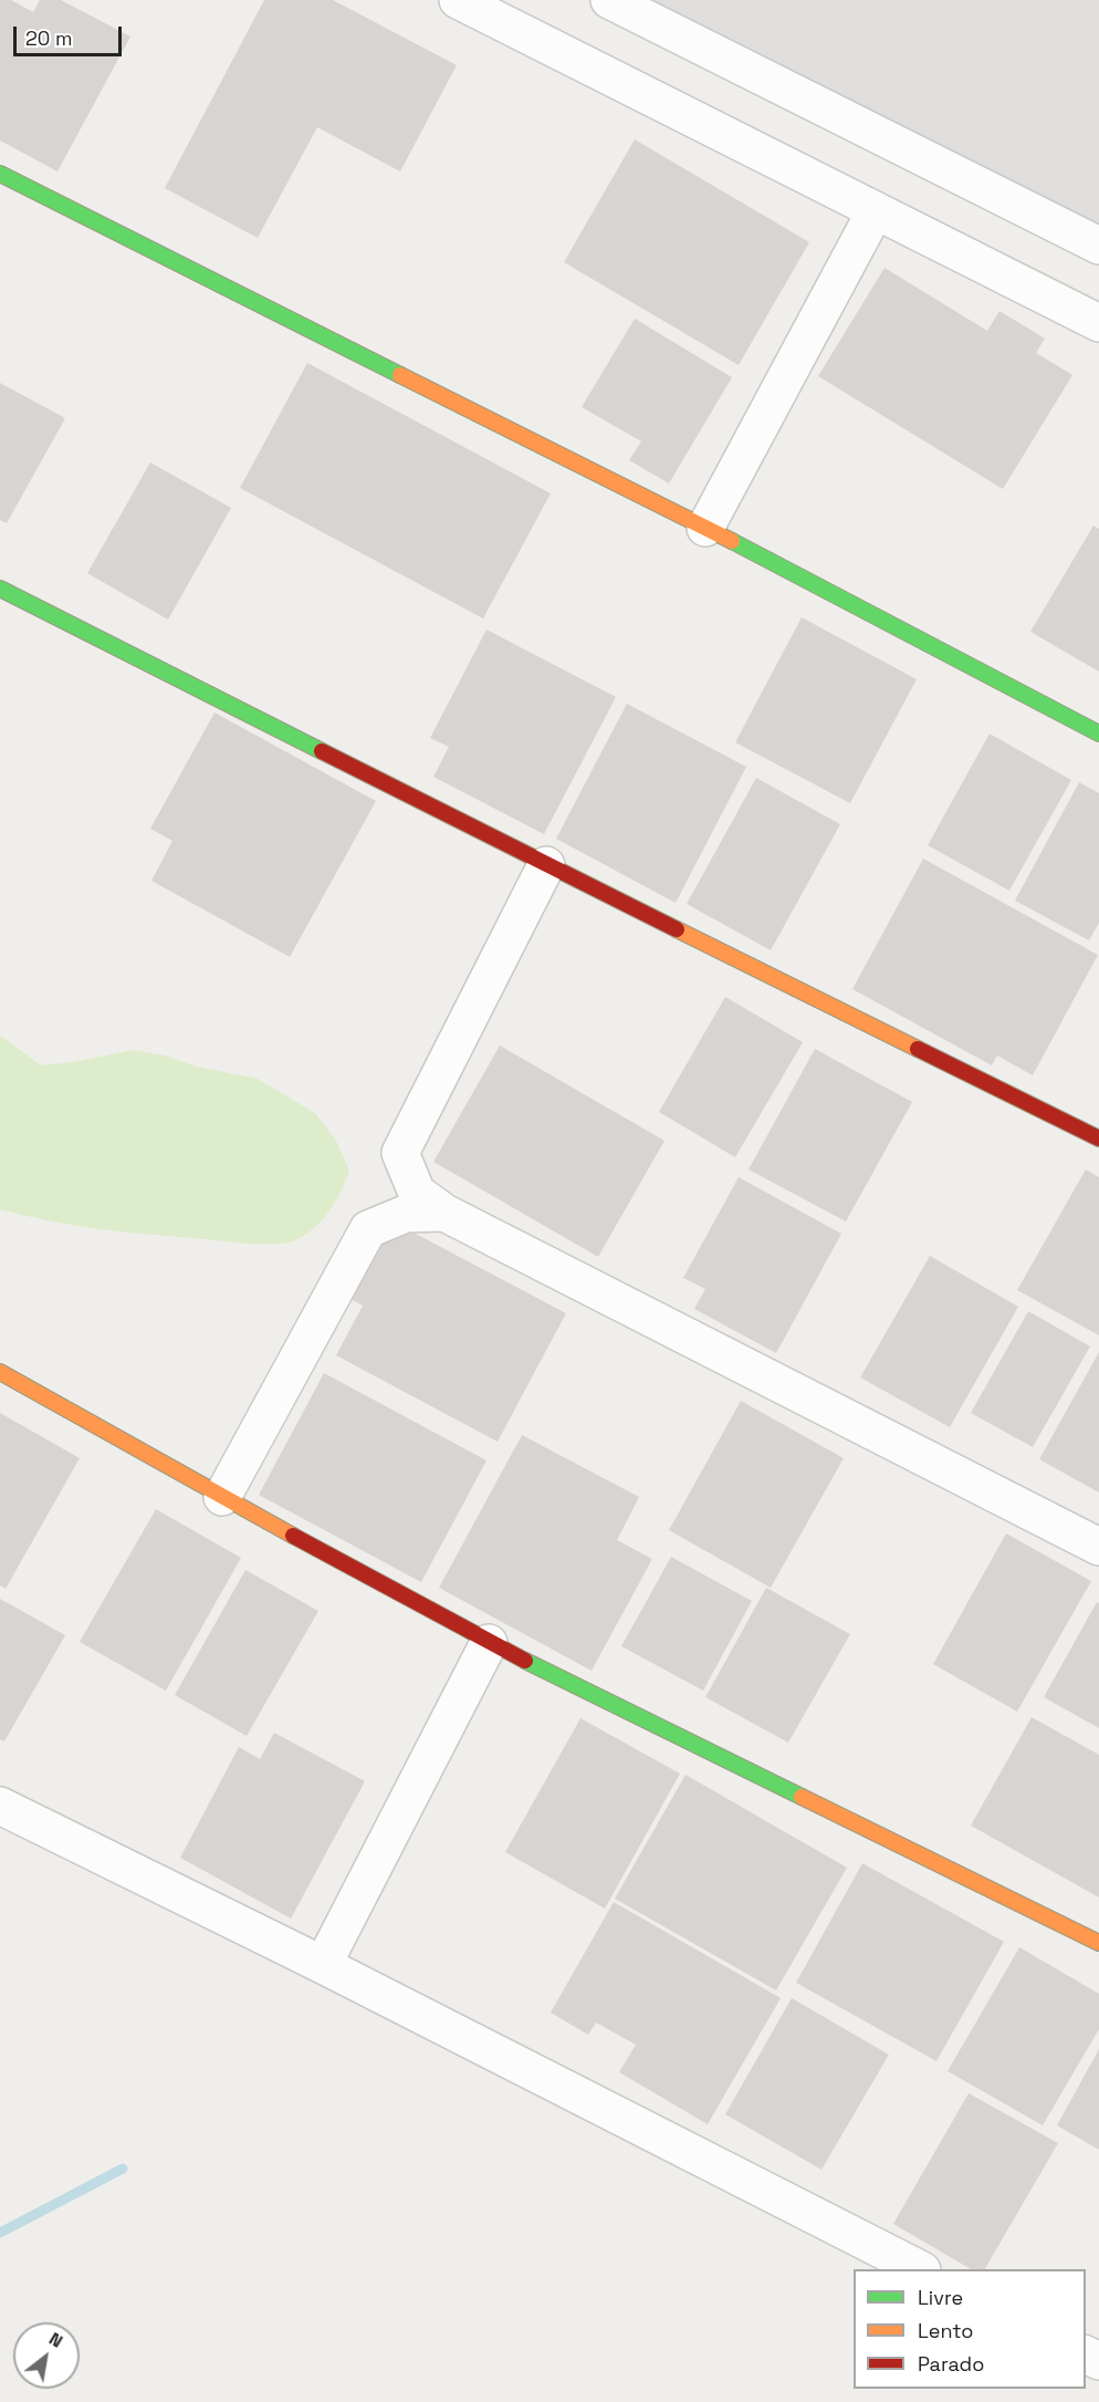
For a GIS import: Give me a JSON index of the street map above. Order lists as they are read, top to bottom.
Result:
{
  "legend": ["Livre", "Lento", "Parado"],
  "scale_bar": "20 m",
  "north": "top right"
}
